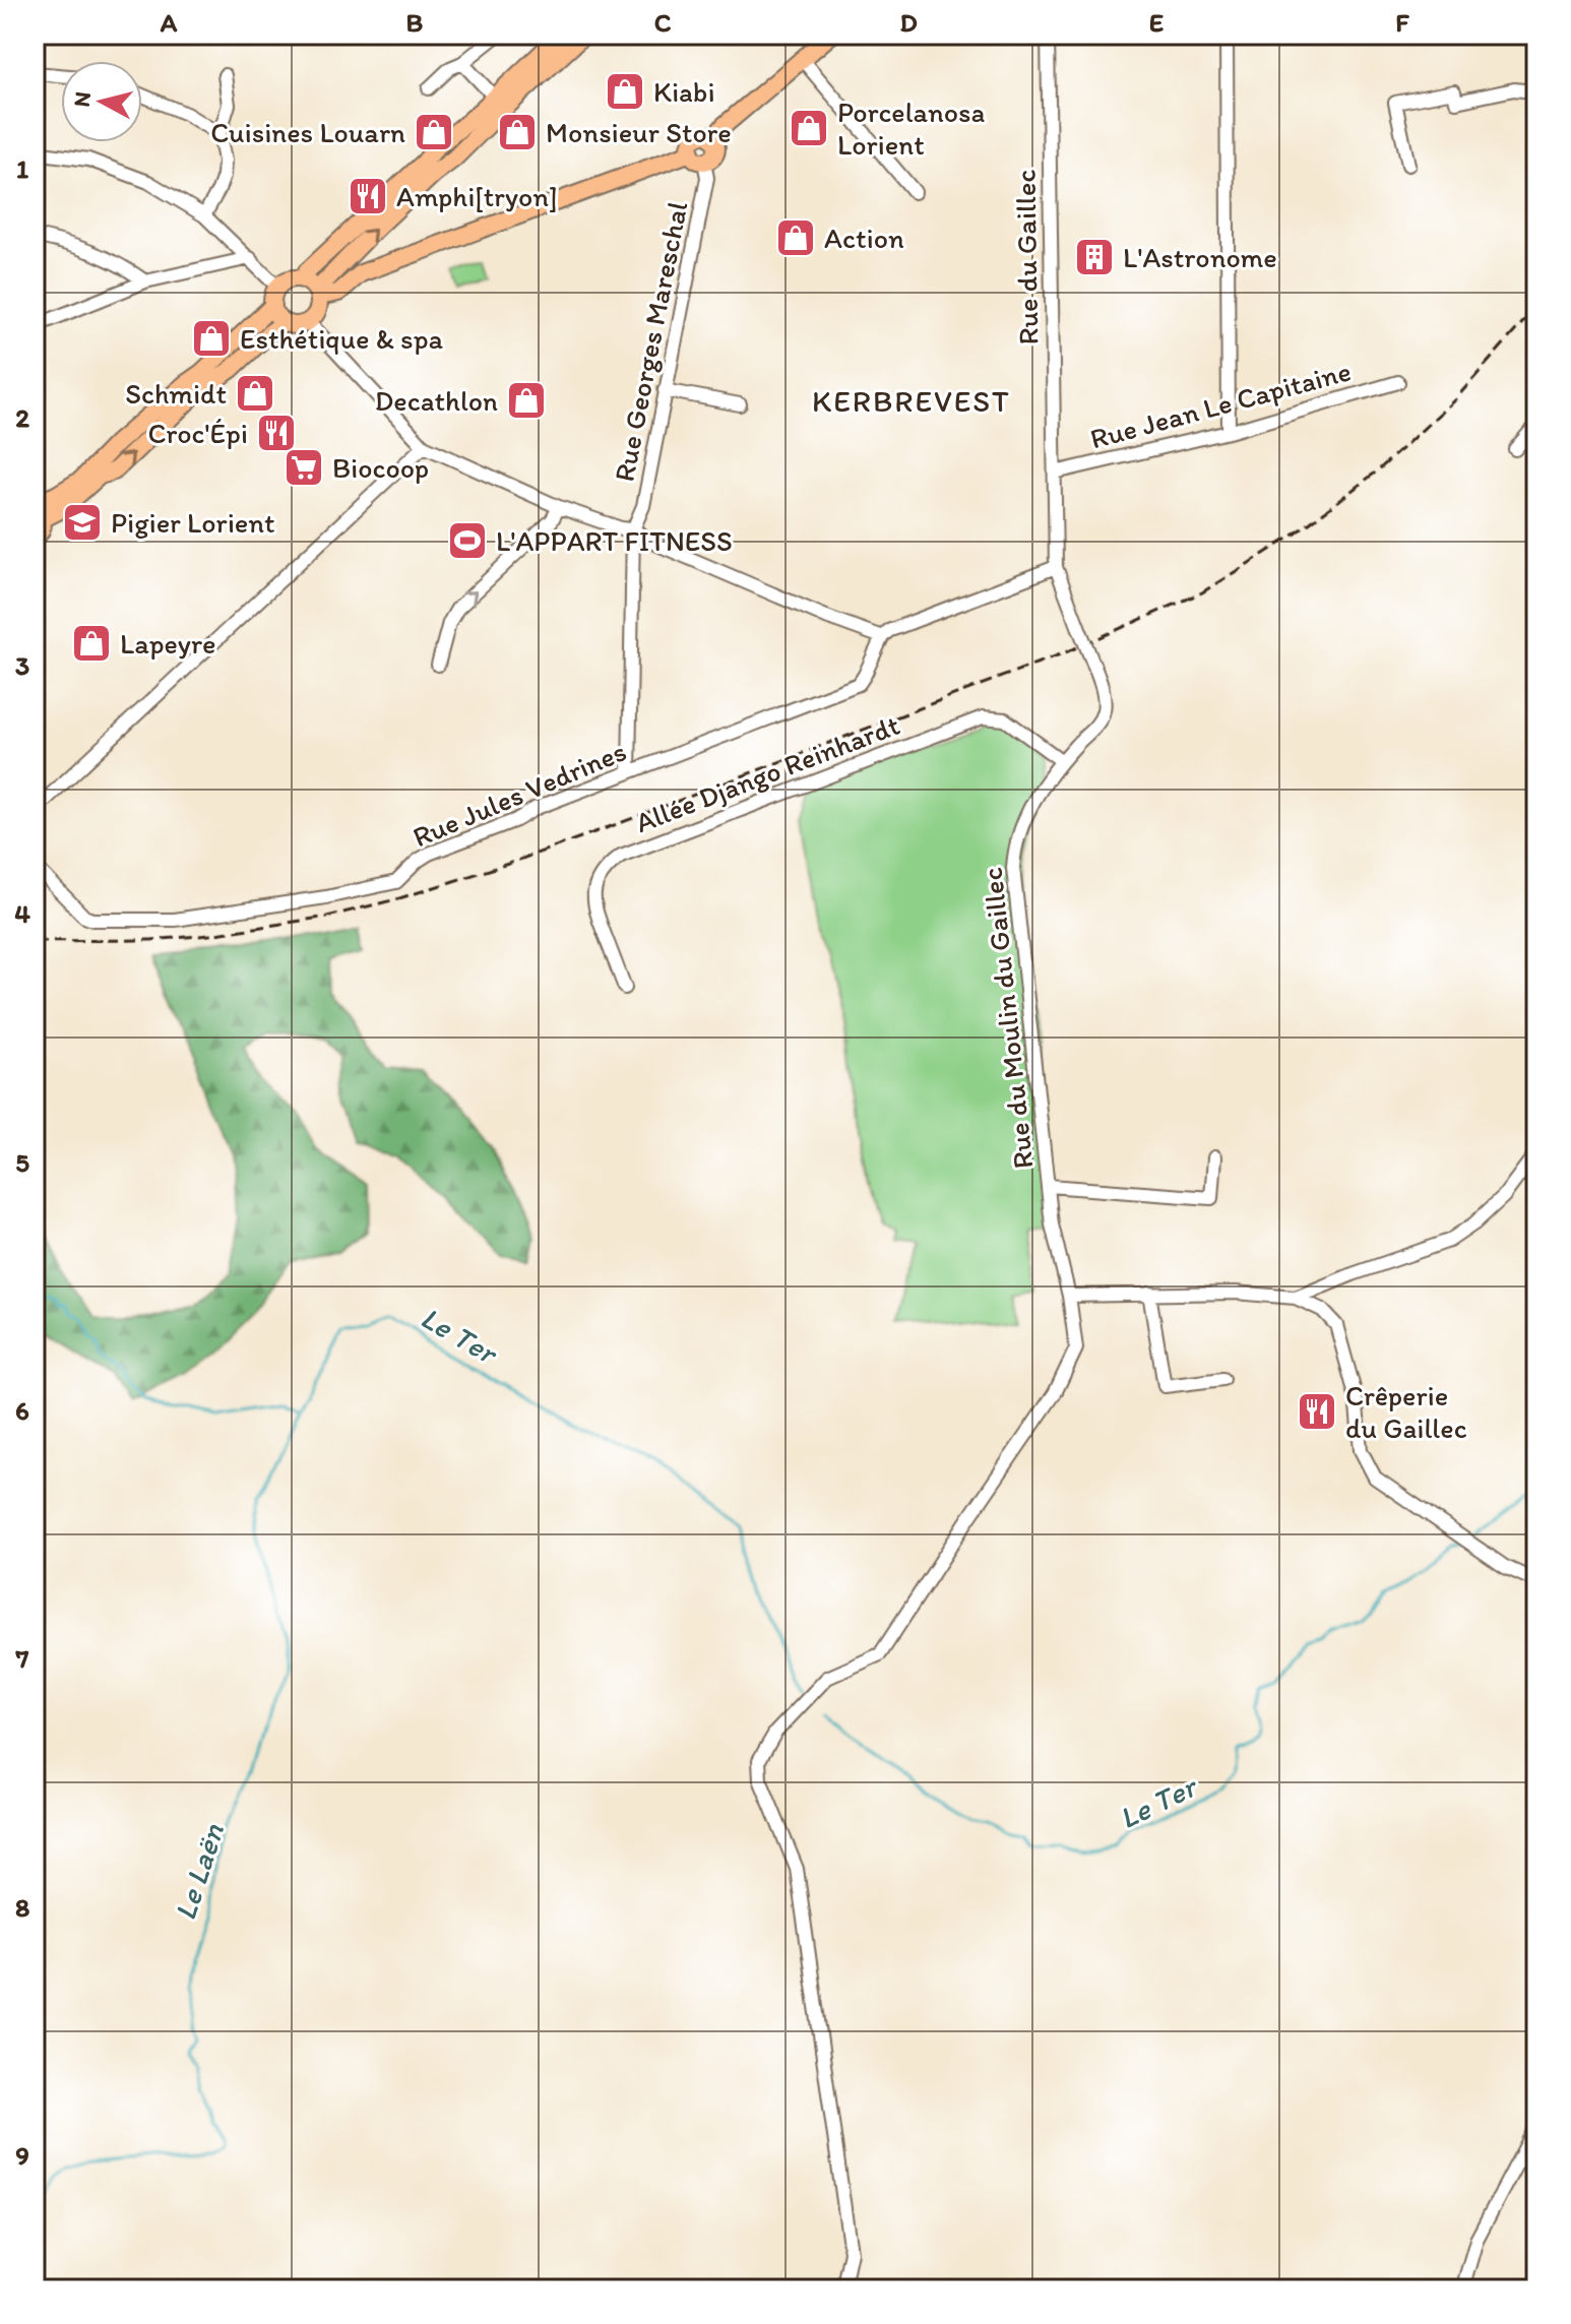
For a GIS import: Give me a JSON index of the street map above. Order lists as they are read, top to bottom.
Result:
{
  "streets": {
    "street": [
      "Rue du Gaillec",
      "Rue Georges Mareschal",
      "Rue Jean Le Capitaine",
      "Allée Django Reinhardt",
      "Rue Jules Vedrines",
      "Rue du Moulin du Gaillec"
    ]
  },
  "crossings": [
    ["Rue du Gaillec", "Rue Jean Le Capitaine"],
    ["Rue du Gaillec", "Rue du Moulin du Gaillec"],
    ["Rue Georges Mareschal", "Rue Jules Vedrines"],
    ["Allée Django Reinhardt", "Rue du Moulin du Gaillec"]
  ],
  "districts": ["KERBREVEST"],
  "water": ["Le Ter", "Le Laën"],
  "places": {
    "shop": [
      "Kiabi",
      "Porcelanosa Lorient",
      "Cuisines Louarn",
      "Monsieur Store",
      "Action",
      "Esthétique & spa",
      "Schmidt",
      "Decathlon",
      "Lapeyre"
    ],
    "restaurant": ["Amphi[tryon]", "Croc'Épi", "Crêperie du Gaillec"],
    "building": ["L'Astronome"],
    "supermarket": ["Biocoop"],
    "school or university": ["Pigier Lorient"],
    "sports": ["L'APPART FITNESS"]
  },
  "north": "left",
  "grid": {
    "columns": [
      "A",
      "B",
      "C",
      "D",
      "E",
      "F"
    ],
    "rows": [
      "1",
      "2",
      "3",
      "4",
      "5",
      "6",
      "7",
      "8",
      "9"
    ]
  }
}
